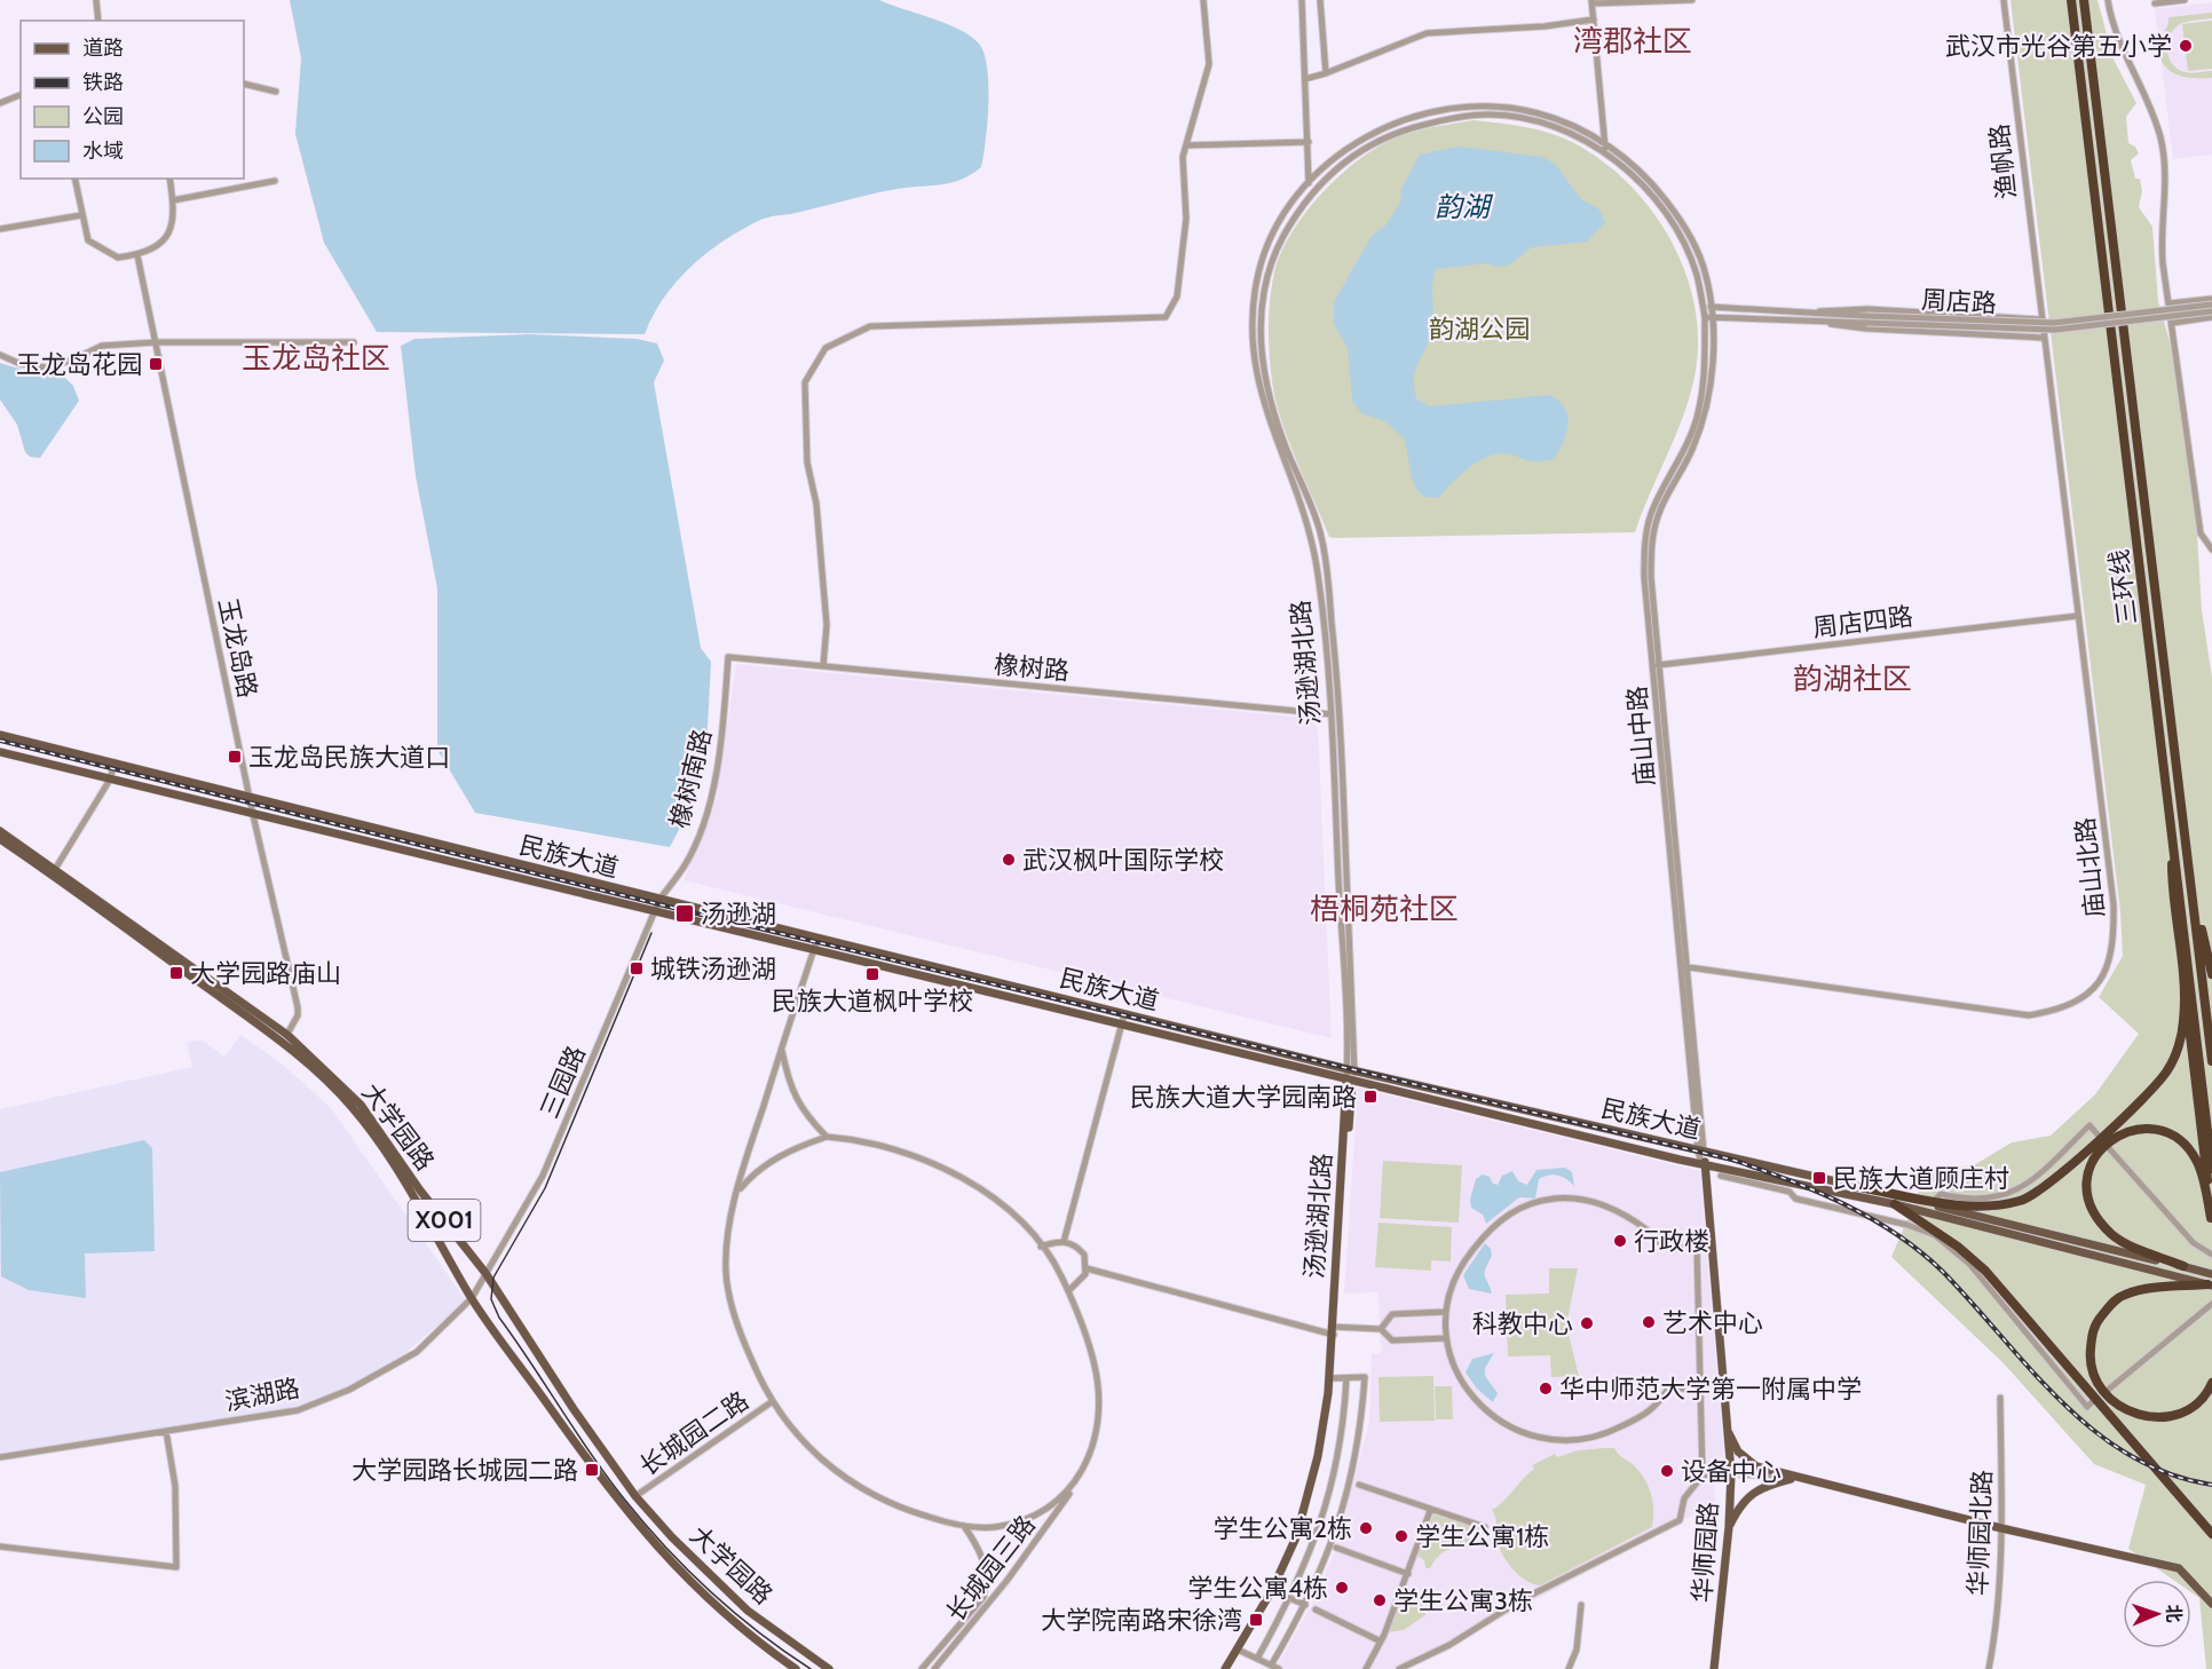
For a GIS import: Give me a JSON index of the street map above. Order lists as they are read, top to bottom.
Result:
{
  "streets": {
    "highway": ["三环线"],
    "main road": [
      "汤逊湖北路",
      "民族大道",
      "大学园路",
      "X001",
      "华师园路"
    ],
    "street": [
      "渔帆路",
      "周店路",
      "周店四路",
      "玉龙岛路",
      "橡树路",
      "庙山中路",
      "橡树南路",
      "庙山北路",
      "三园路",
      "滨湖路",
      "长城园二路",
      "华师园北路",
      "长城园三路"
    ]
  },
  "crossings": [
    ["渔帆路", "庙山北路"],
    ["周店路", "汤逊湖北路"],
    ["周店路", "庙山中路"],
    ["周店四路", "庙山中路"],
    ["周店四路", "庙山北路"],
    ["玉龙岛路", "民族大道"],
    ["玉龙岛路", "大学园路"],
    ["汤逊湖北路", "橡树路"],
    ["汤逊湖北路", "庙山中路"],
    ["汤逊湖北路", "民族大道"],
    ["橡树路", "橡树南路"],
    ["庙山中路", "民族大道"],
    ["庙山中路", "庙山北路"],
    ["庙山中路", "华师园路"],
    ["橡树南路", "民族大道"],
    ["橡树南路", "三园路"],
    ["民族大道", "三园路"],
    ["民族大道", "华师园路"],
    ["三园路", "大学园路"],
    ["三园路", "滨湖路"],
    ["大学园路", "滨湖路"],
    ["大学园路", "长城园二路"]
  ],
  "districts": [
    "湾郡社区",
    "玉龙岛社区",
    "韵湖社区",
    "梧桐苑社区"
  ],
  "water": ["韵湖"],
  "parks": ["韵湖公园"],
  "places": {
    "other": [
      "武汉市光谷第五小学",
      "武汉枫叶国际学校",
      "行政楼",
      "艺术中心",
      "科教中心",
      "华中师范大学第一附属中学",
      "设备中心",
      "学生公寓2栋",
      "学生公寓1栋",
      "学生公寓4栋",
      "学生公寓3栋"
    ],
    "transit": [
      "玉龙岛花园",
      "玉龙岛民族大道口",
      "汤逊湖",
      "城铁汤逊湖",
      "大学园路庙山",
      "民族大道枫叶学校",
      "民族大道大学园南路",
      "民族大道顾庄村",
      "大学园路长城园二路",
      "大学院南路宋徐湾"
    ]
  },
  "legend": [
    "道路",
    "铁路",
    "公园",
    "水域"
  ],
  "north": "right"
}
